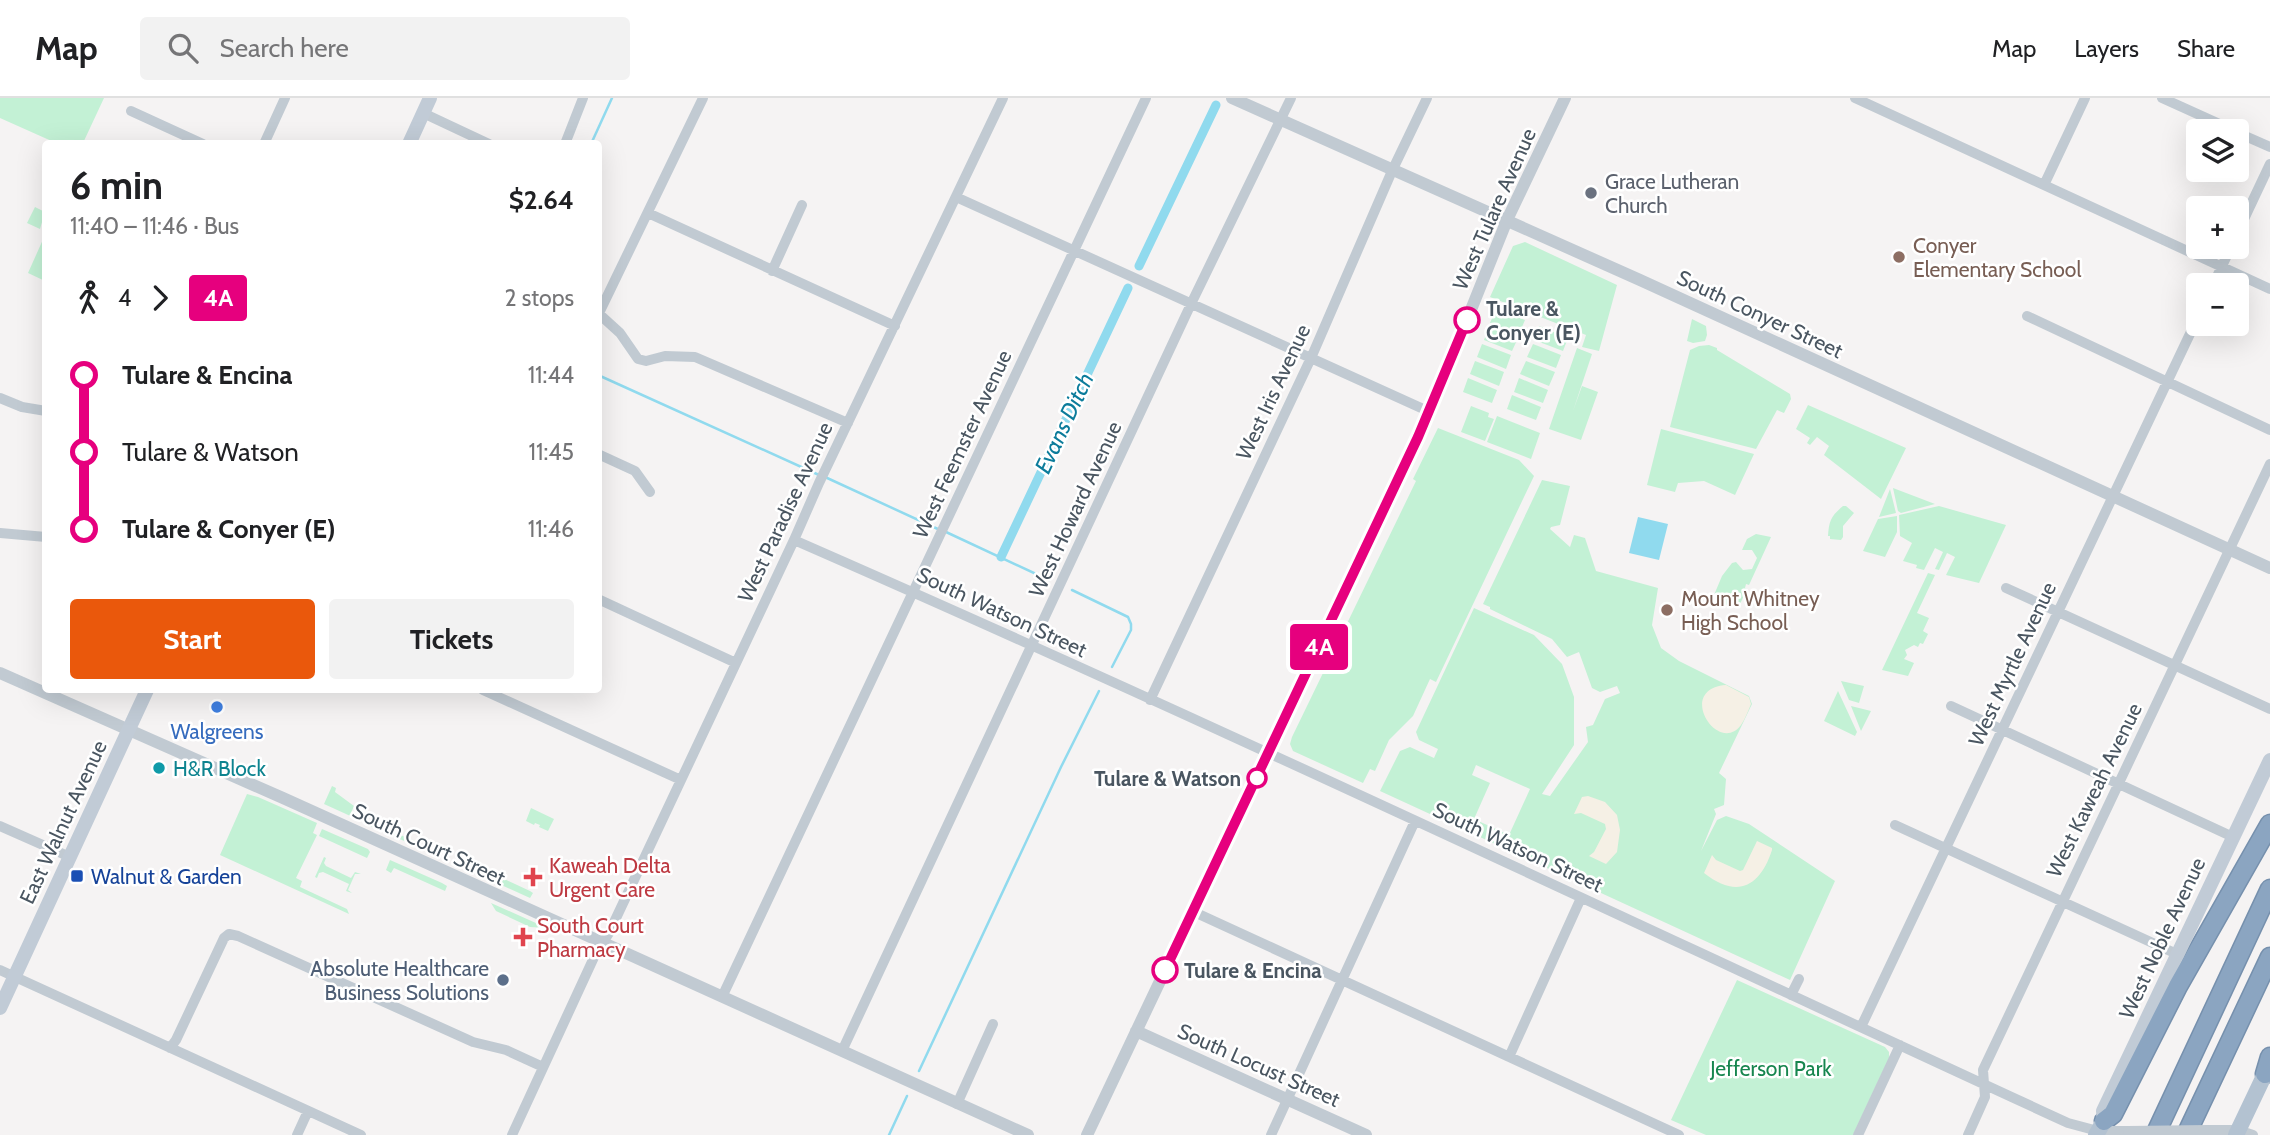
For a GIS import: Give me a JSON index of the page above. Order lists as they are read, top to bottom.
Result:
{
  "streets": {
    "main road": ["East Walnut Avenue", "West Noble Avenue"],
    "street": [
      "West Tulare Avenue",
      "South Conyer Street",
      "West Iris Avenue",
      "West Feemster Avenue",
      "West Howard Avenue",
      "West Paradise Avenue",
      "South Watson Street",
      "West Myrtle Avenue",
      "West Kaweah Avenue",
      "South Court Street",
      "South Locust Street"
    ]
  },
  "crossings": [
    ["West Tulare Avenue", "South Conyer Street"],
    ["West Tulare Avenue", "South Watson Street"],
    ["West Tulare Avenue", "South Locust Street"],
    ["South Conyer Street", "West Iris Avenue"],
    ["South Conyer Street", "West Howard Avenue"],
    ["South Conyer Street", "West Myrtle Avenue"],
    ["South Conyer Street", "West Kaweah Avenue"],
    ["West Iris Avenue", "South Watson Street"],
    ["West Feemster Avenue", "South Watson Street"],
    ["West Feemster Avenue", "South Court Street"],
    ["West Howard Avenue", "South Watson Street"],
    ["West Howard Avenue", "South Court Street"],
    ["West Paradise Avenue", "South Watson Street"],
    ["West Paradise Avenue", "South Court Street"],
    ["South Watson Street", "West Myrtle Avenue"],
    ["South Watson Street", "West Kaweah Avenue"],
    ["South Watson Street", "West Noble Avenue"],
    ["East Walnut Avenue", "South Court Street"]
  ],
  "water": ["Evans Ditch"],
  "parks": ["Jefferson Park"],
  "places": {
    "other": [
      "Grace Lutheran Church",
      "Conyer Elementary School",
      "Tulare & Conyer (E)",
      "Mount Whitney High School",
      "Walgreens",
      "H&R Block",
      "Tulare & Watson",
      "Tulare & Encina",
      "Absolute Healthcare Business Solutions"
    ],
    "transit": ["Walnut & Garden"],
    "health": ["Kaweah Delta Urgent Care", "South Court Pharmacy"]
  },
  "lines": ["bus line 4A"],
  "page": {
    "header": "Map",
    "search": "Search here",
    "nav": ["Map", "Layers", "Share"],
    "on_map": "4A",
    "map_buttons": ["+", "−"],
    "heading": ["6 min", "11:40 – 11:46 · Bus", "$2.64"],
    "legs": ["4", "4A", "2 stops"],
    "list": [
      {
        "name": "Tulare & Encina",
        "value": "11:44"
      },
      {
        "name": "Tulare & Watson",
        "value": "11:45"
      },
      {
        "name": "Tulare & Conyer (E)",
        "value": "11:46"
      }
    ],
    "buttons": ["Start", "Tickets"]
  }
}
